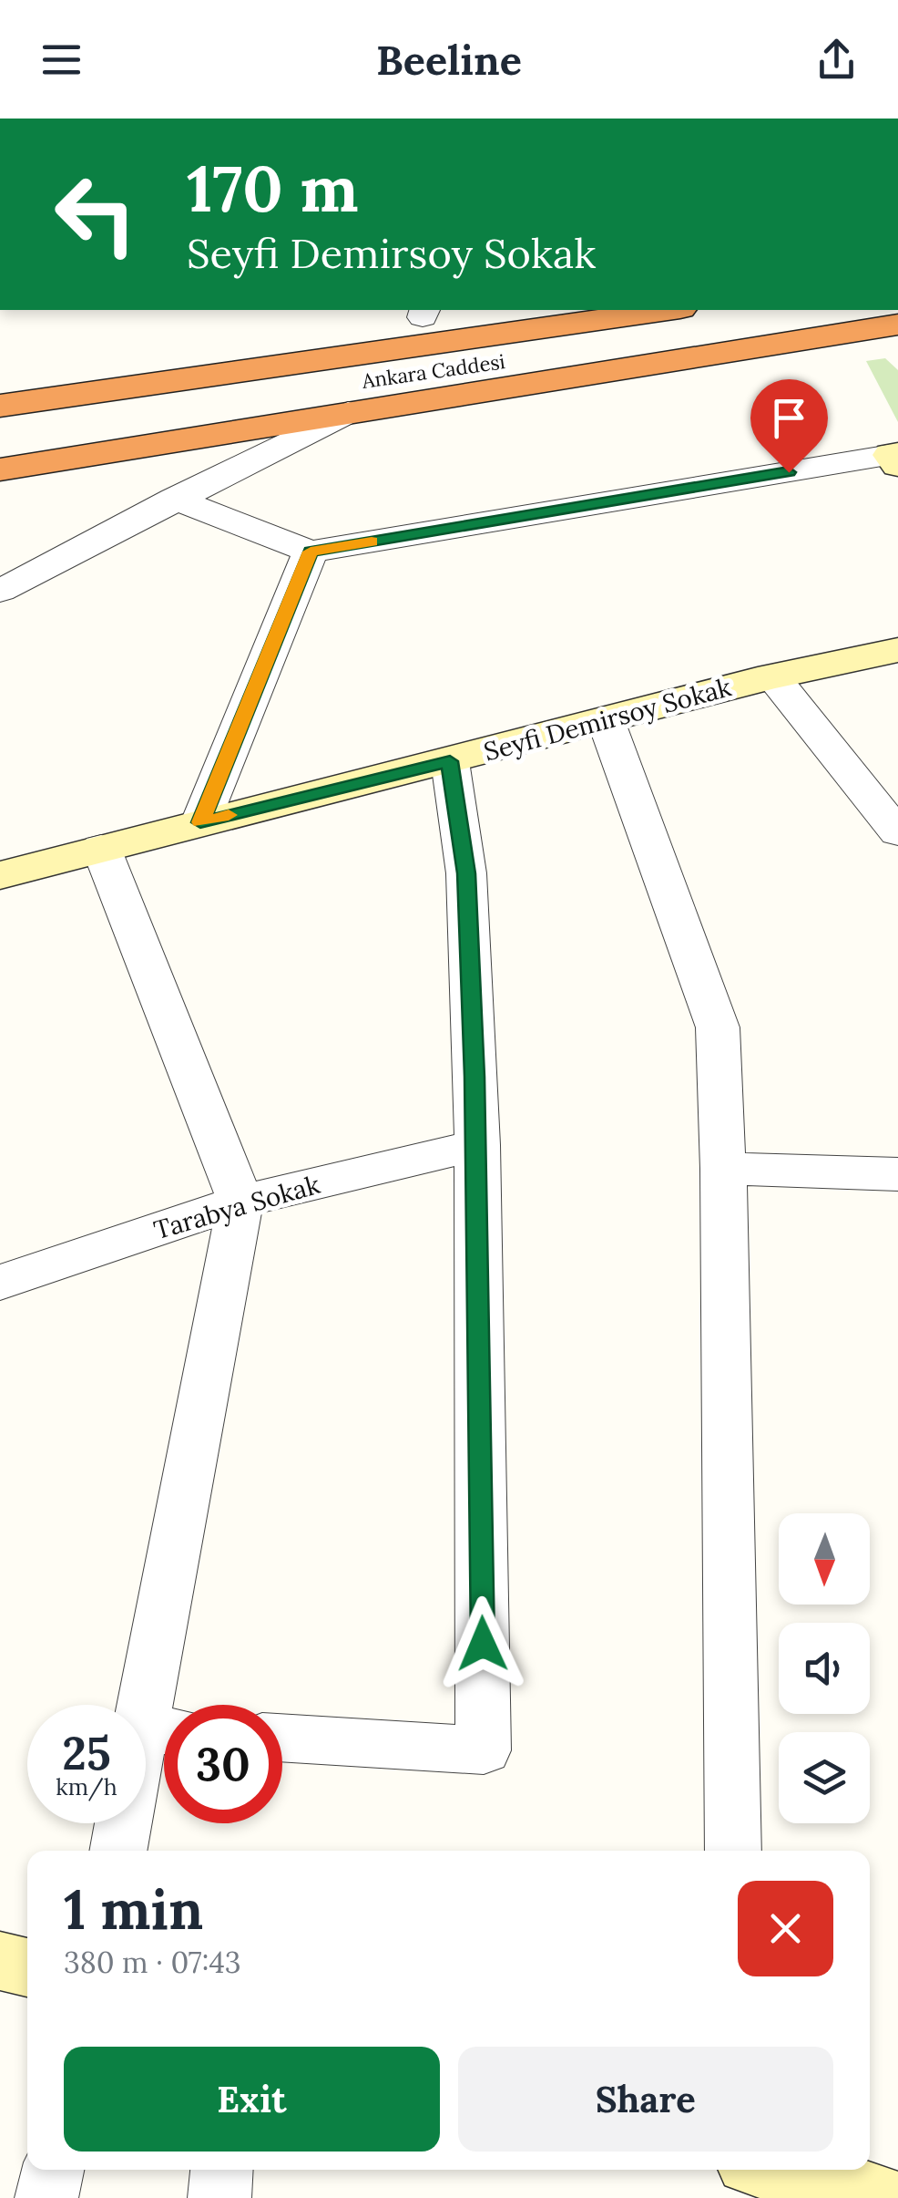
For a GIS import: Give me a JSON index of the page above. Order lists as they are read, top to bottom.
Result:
{
  "streets": {
    "highway": ["Ankara Caddesi"],
    "street": ["Seyfi Demirsoy Sokak", "Tarabya Sokak"]
  },
  "north": "bottom",
  "page": {
    "header": "Beeline",
    "turn": ["170 m", "Seyfi Demirsoy Sokak"],
    "speed": "25 km/h",
    "limit": "30",
    "heading": ["1 min", "380 m · 07:43"],
    "buttons": ["Exit", "Share"]
  }
}
